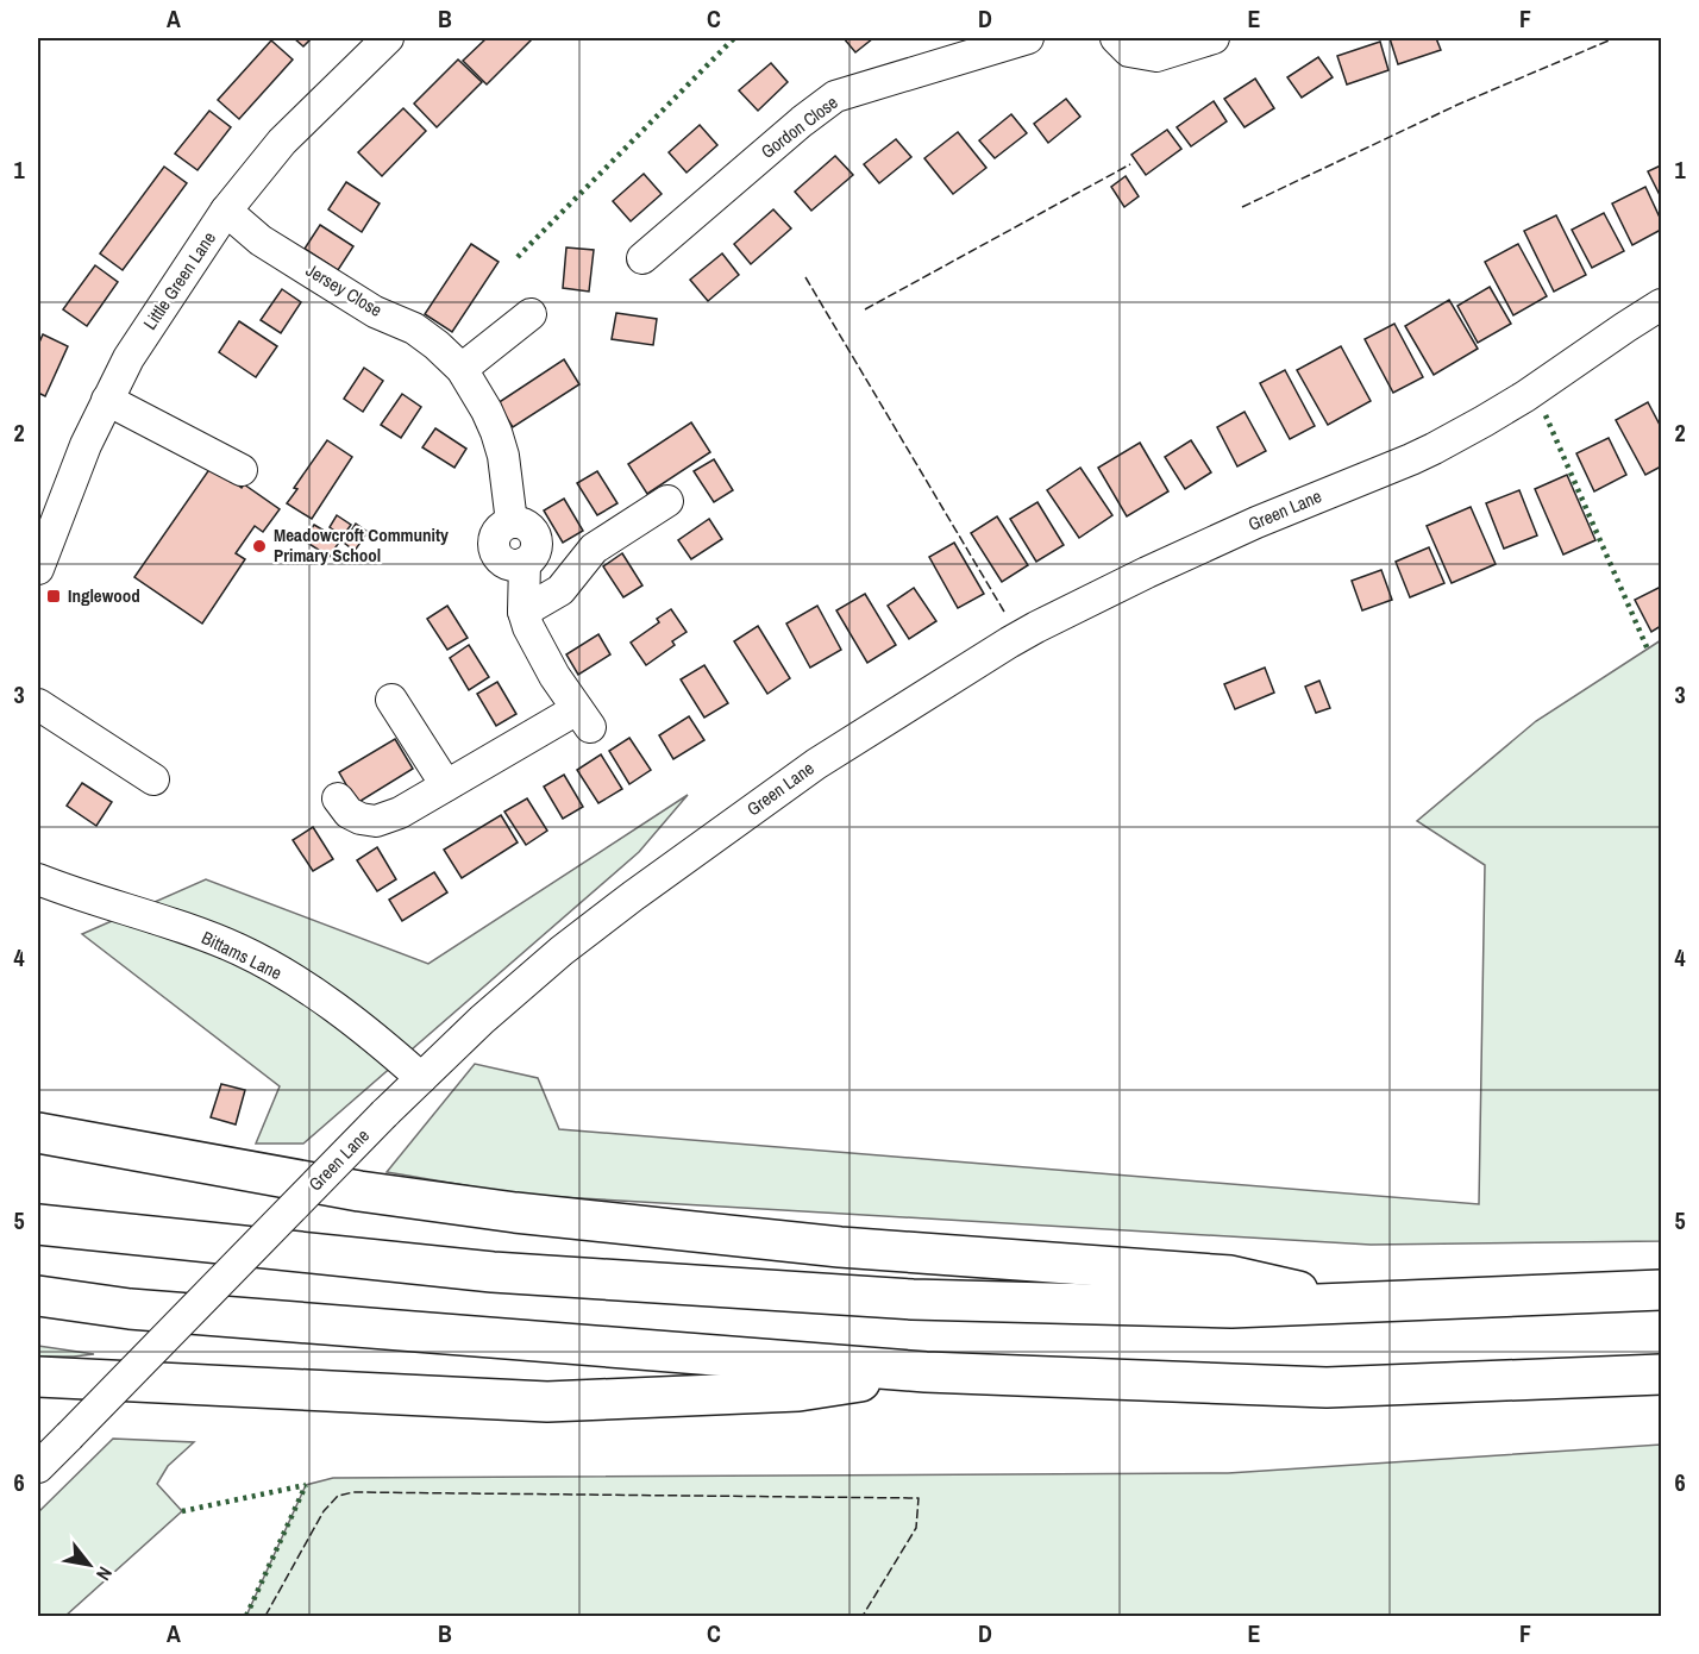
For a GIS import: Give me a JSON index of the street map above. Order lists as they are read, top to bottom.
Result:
{
  "streets": {
    "street": [
      "Gordon Close",
      "Little Green Lane",
      "Jersey Close",
      "Green Lane",
      "Bittams Lane"
    ]
  },
  "crossings": [
    ["Little Green Lane", "Jersey Close"],
    ["Green Lane", "Bittams Lane"]
  ],
  "places": {
    "other": ["Meadowcroft Community Primary School"],
    "transit": ["Inglewood"]
  },
  "north": "bottom right",
  "grid": {
    "columns": [
      "A",
      "B",
      "C",
      "D",
      "E",
      "F"
    ],
    "rows": [
      "1",
      "2",
      "3",
      "4",
      "5",
      "6"
    ]
  }
}
